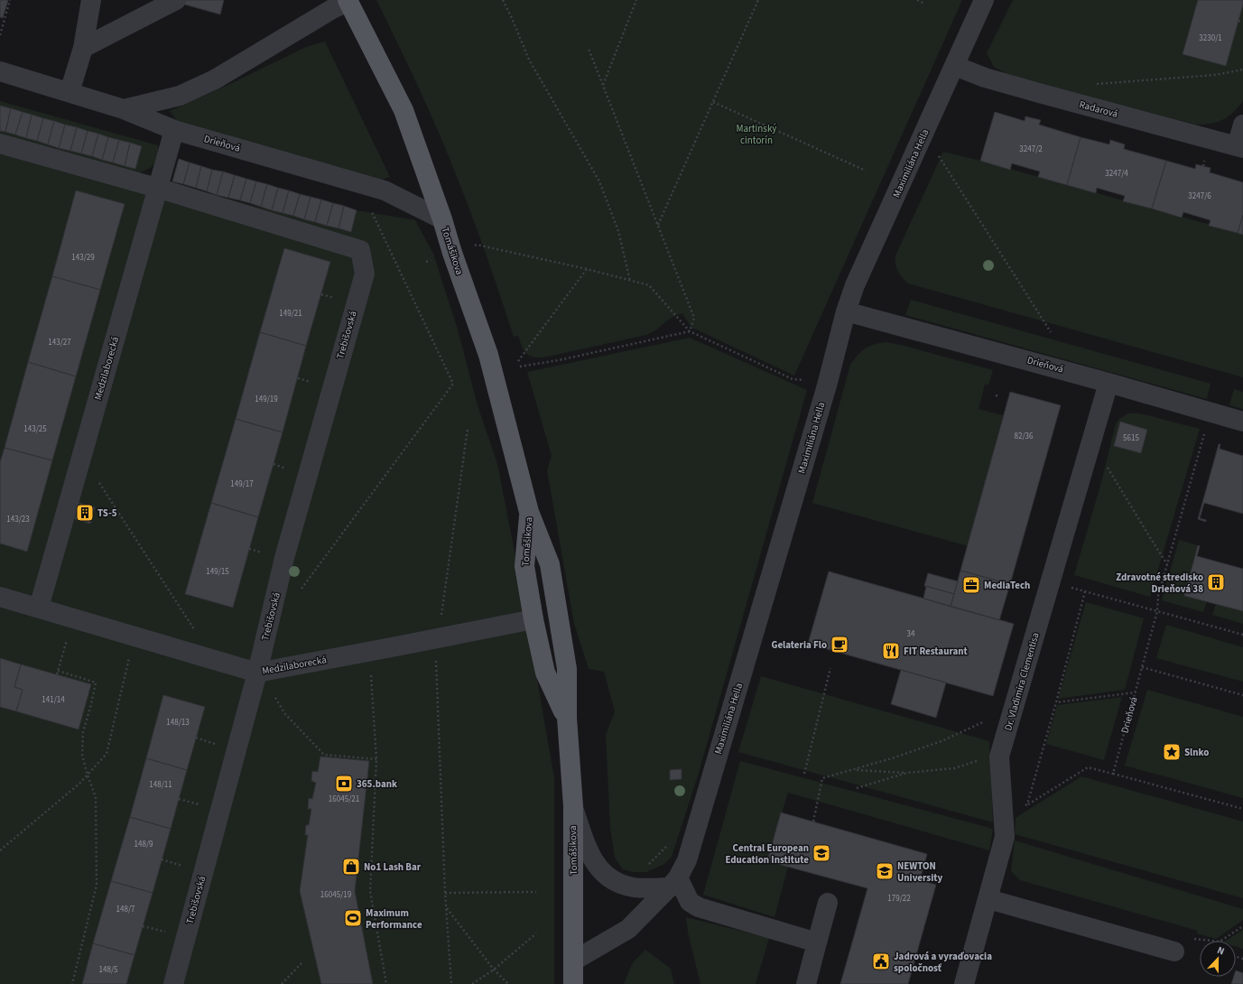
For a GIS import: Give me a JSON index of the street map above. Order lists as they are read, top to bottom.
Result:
{
  "streets": {
    "main road": ["Tomášikova"],
    "street": [
      "Radarová",
      "Drieňová",
      "Maximiliána Hella",
      "Trebišovská",
      "Medzilaborecká",
      "Dr. Vladimíra Clementisa"
    ]
  },
  "crossings": [
    ["Radarová", "Maximiliána Hella"],
    ["Drieňová", "Maximiliána Hella"],
    ["Drieňová", "Tomášikova"],
    ["Drieňová", "Medzilaborecká"],
    ["Drieňová", "Dr. Vladimíra Clementisa"],
    ["Maximiliána Hella", "Tomášikova"],
    ["Tomášikova", "Medzilaborecká"],
    ["Trebišovská", "Medzilaborecká"]
  ],
  "parks": ["Martinský cintorín"],
  "places": {
    "building": ["TS-5", "Zdravotné stredisko Drieňová 38"],
    "office": ["MediaTech"],
    "cafe": ["Gelateria Flo"],
    "restaurant": ["FIT Restaurant"],
    "place": ["Slnko"],
    "bank": ["365.bank"],
    "school or university": ["Central European Education Institute", "NEWTON University"],
    "shop": ["No1 Lash Bar"],
    "sports": ["Maximum Performance"],
    "public building": ["Jadrová a vyraďovacia spoločnosť"]
  },
  "house_numbers": [
    "3230/1",
    "3247/2",
    "3247/4",
    "3247/6",
    "143/29",
    "149/21",
    "143/27",
    "149/19",
    "143/25",
    "82/36",
    "5615",
    "149/17",
    "143/23",
    "149/15",
    "34",
    "141/14",
    "148/13",
    "148/11",
    "16045/21",
    "148/9",
    "16045/19",
    "179/22",
    "148/7",
    "148/5"
  ],
  "north": "top"
}
